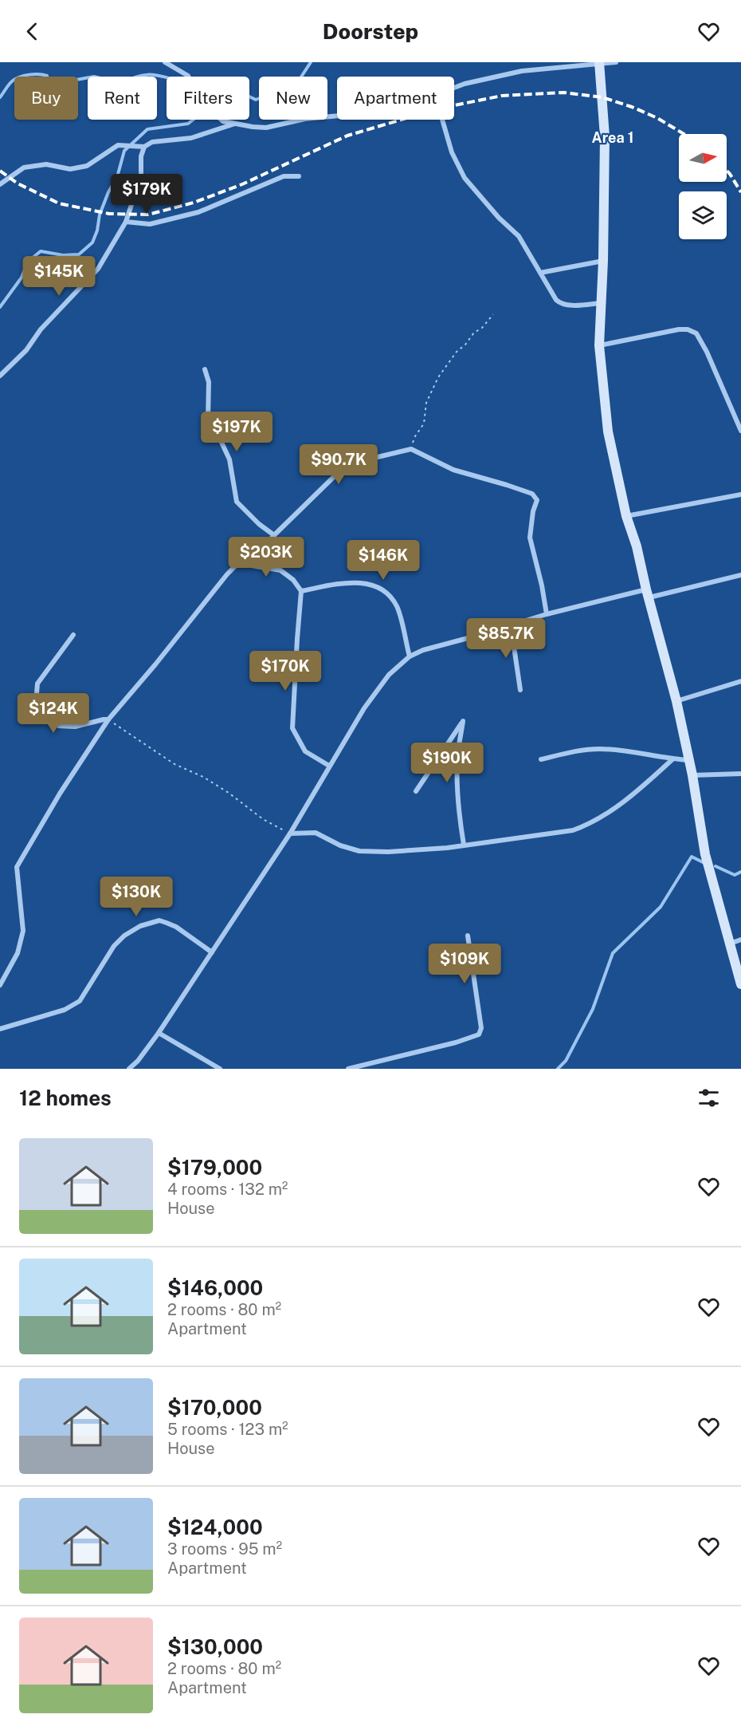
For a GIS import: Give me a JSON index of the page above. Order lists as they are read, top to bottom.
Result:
{
  "districts": ["Area 1"],
  "north": "right",
  "page": {
    "header": "Doorstep",
    "chip": [
      "Buy",
      "Rent",
      "Filters",
      "New",
      "Apartment"
    ],
    "price": [
      "$179K",
      "$145K",
      "$197K",
      "$90.7K",
      "$203K",
      "$146K",
      "$85.7K",
      "$170K",
      "$124K",
      "$190K",
      "$130K",
      "$109K"
    ],
    "heading": "12 homes",
    "list": [
      {
        "name": "$179,000",
        "note": "4 rooms · 132 m² · House"
      },
      {
        "name": "$146,000",
        "note": "2 rooms · 80 m² · Apartment"
      },
      {
        "name": "$170,000",
        "note": "5 rooms · 123 m² · House"
      },
      {
        "name": "$124,000",
        "note": "3 rooms · 95 m² · Apartment"
      },
      {
        "name": "$130,000",
        "note": "2 rooms · 80 m² · Apartment"
      }
    ]
  }
}
